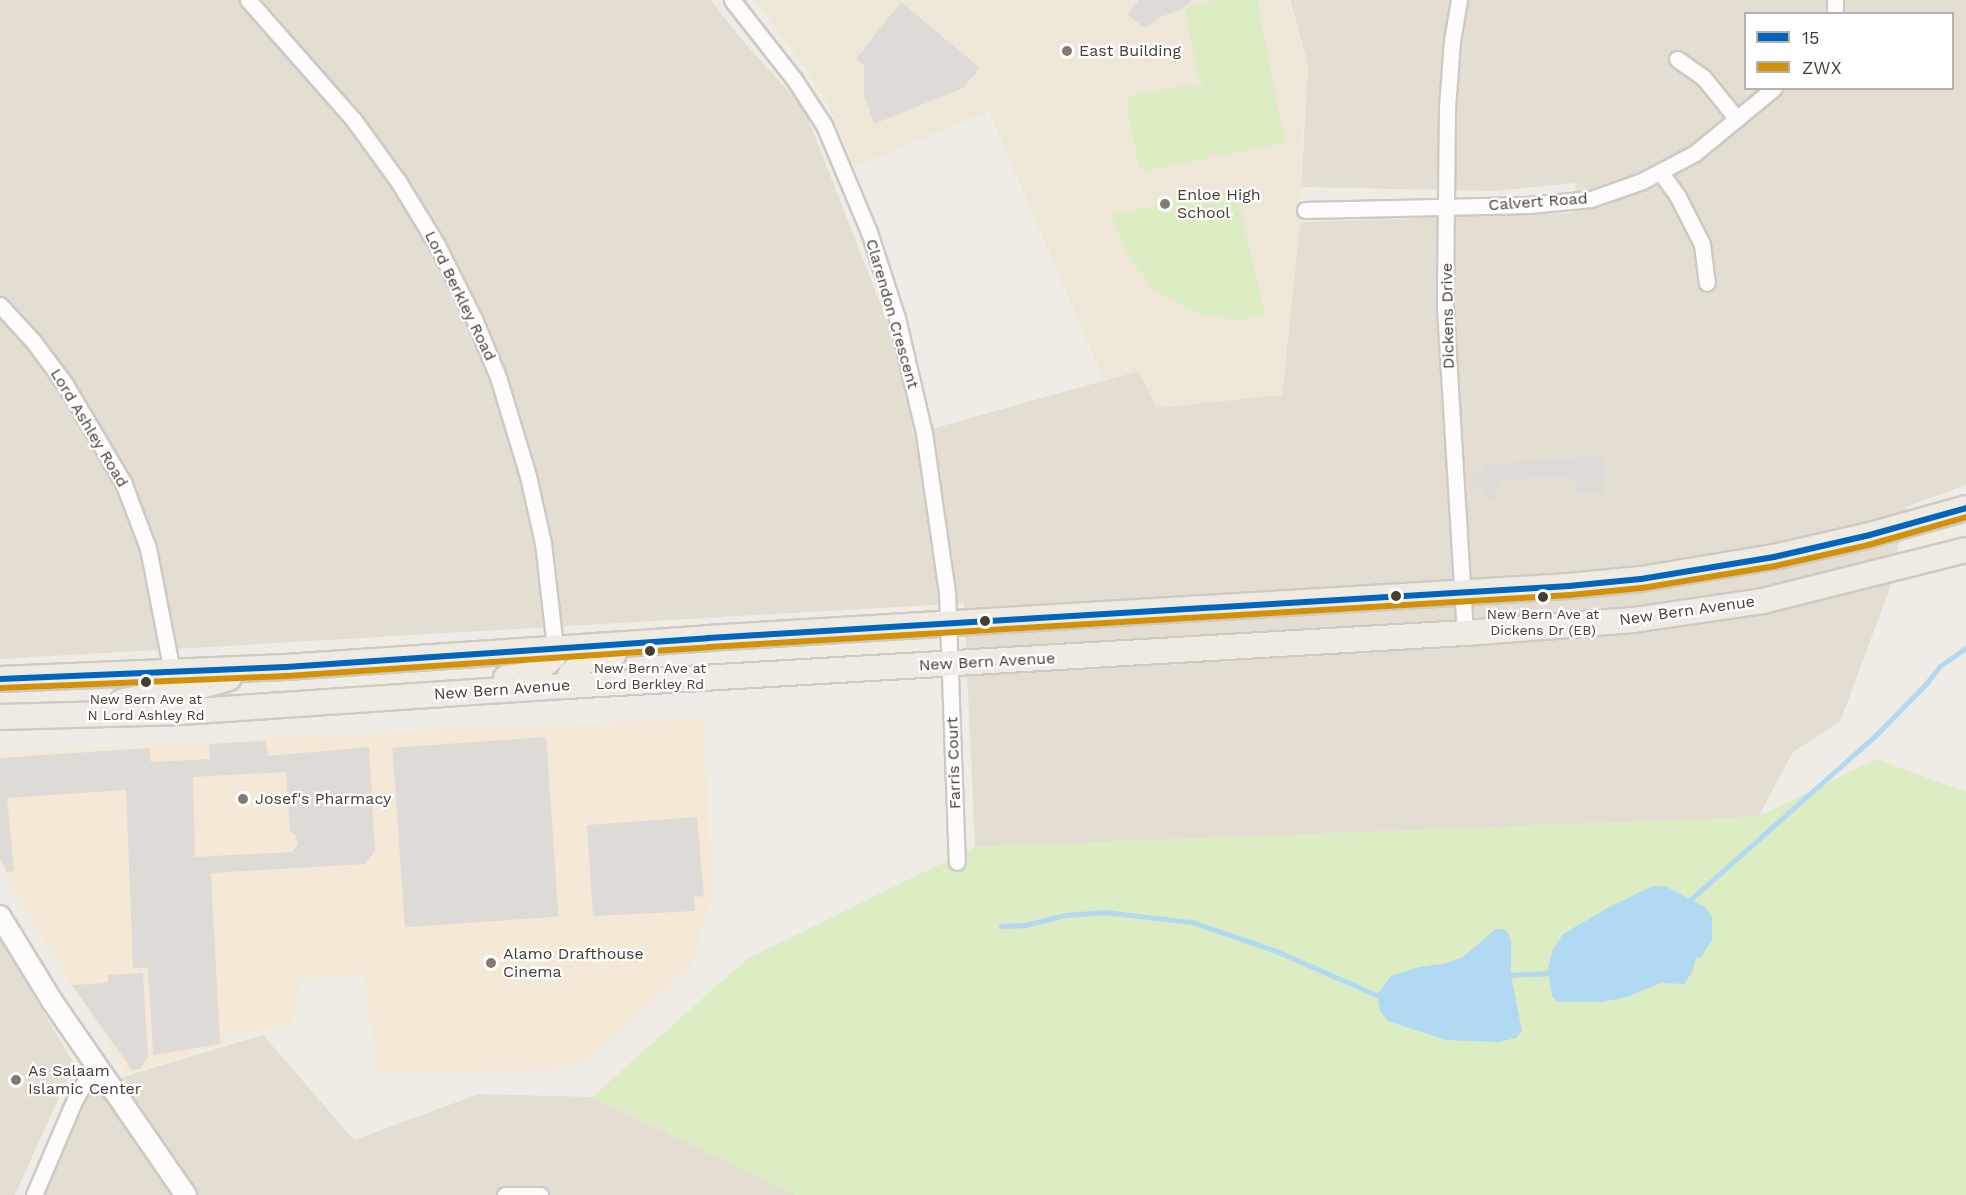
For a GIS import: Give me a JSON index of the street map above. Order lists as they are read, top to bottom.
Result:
{
  "streets": {
    "main road": ["New Bern Avenue"],
    "street": [
      "Calvert Road",
      "Lord Berkley Road",
      "Clarendon Crescent",
      "Dickens Drive",
      "Lord Ashley Road",
      "Farris Court"
    ]
  },
  "crossings": [
    ["Calvert Road", "Dickens Drive"],
    ["Clarendon Crescent", "New Bern Avenue"],
    ["Clarendon Crescent", "Farris Court"],
    ["Dickens Drive", "New Bern Avenue"],
    ["New Bern Avenue", "Farris Court"]
  ],
  "places": [
    "East Building",
    "Enloe High School",
    "New Bern Ave at Dickens Dr (EB)",
    "New Bern Ave at Lord Berkley Rd",
    "New Bern Ave at N Lord Ashley Rd",
    "Josef's Pharmacy",
    "Alamo Drafthouse Cinema",
    "As Salaam Islamic Center"
  ],
  "lines": ["transit line 15", "transit line ZWX"],
  "legend": ["15", "ZWX"]
}
